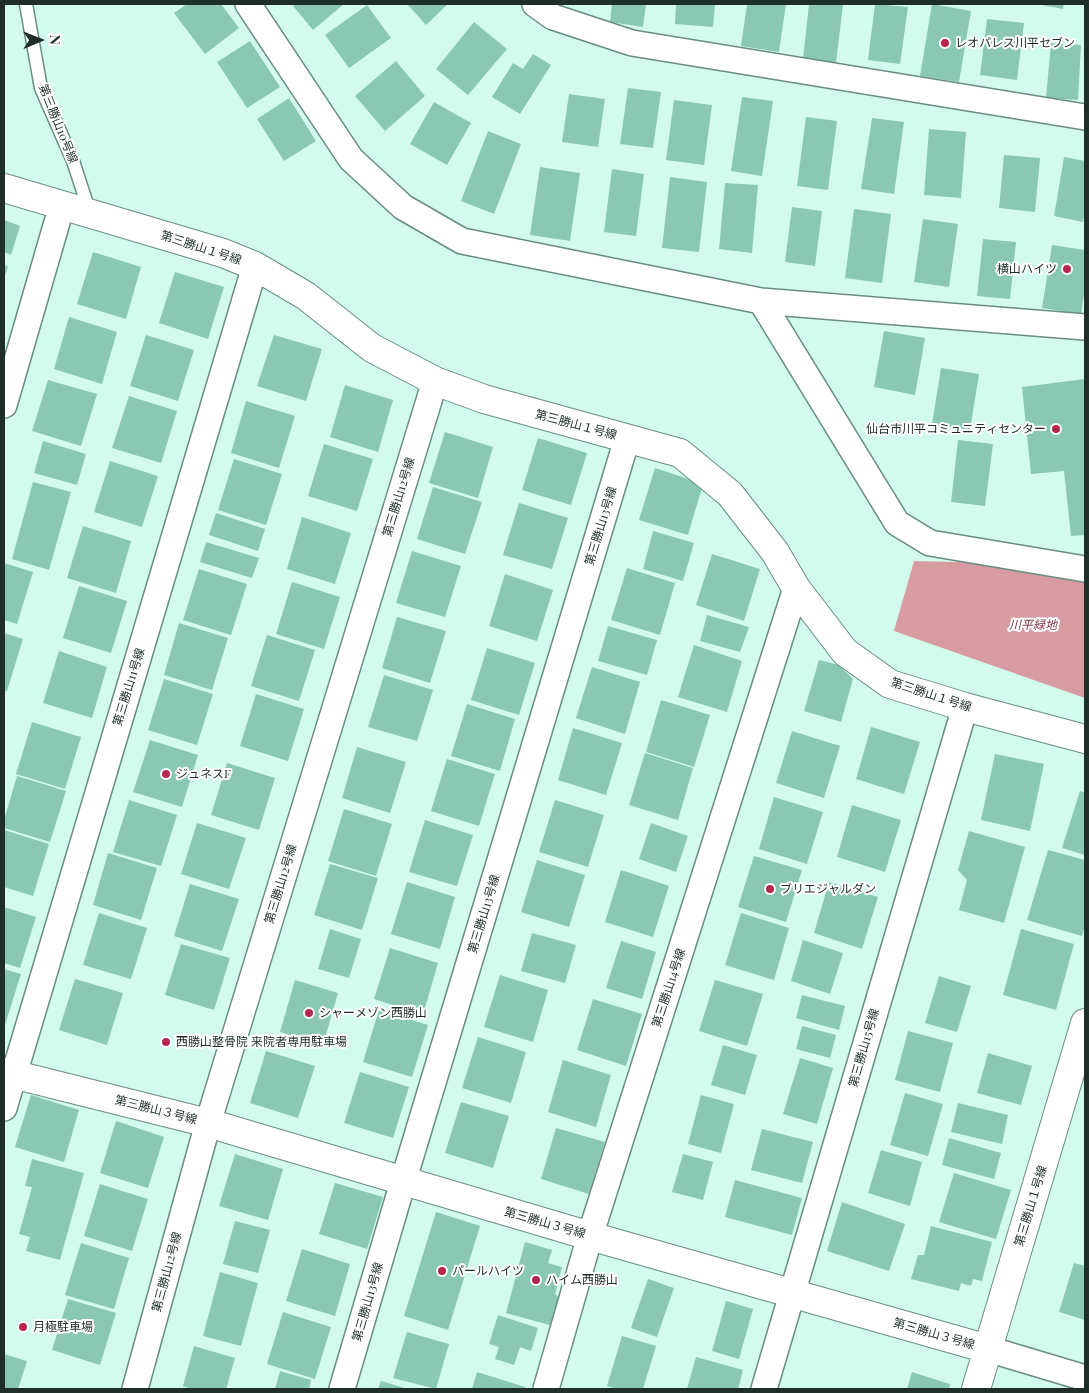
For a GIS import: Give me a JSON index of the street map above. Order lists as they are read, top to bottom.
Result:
{
  "streets": {
    "street": [
      "第三勝山１号線",
      "第三勝山12号線",
      "第三勝山13号線",
      "第三勝山11号線",
      "第三勝山14号線",
      "第三勝山15号線",
      "第三勝山３号線"
    ],
    "lane": ["第三勝山10号線"]
  },
  "crossings": [
    ["第三勝山10号線", "第三勝山１号線"],
    ["第三勝山１号線", "第三勝山12号線"],
    ["第三勝山１号線", "第三勝山13号線"],
    ["第三勝山１号線", "第三勝山11号線"],
    ["第三勝山１号線", "第三勝山14号線"],
    ["第三勝山１号線", "第三勝山15号線"],
    ["第三勝山１号線", "第三勝山３号線"],
    ["第三勝山12号線", "第三勝山３号線"],
    ["第三勝山13号線", "第三勝山３号線"],
    ["第三勝山11号線", "第三勝山３号線"],
    ["第三勝山14号線", "第三勝山３号線"],
    ["第三勝山15号線", "第三勝山３号線"]
  ],
  "parks": ["川平緑地"],
  "places": [
    "レオパレス川平セブン",
    "横山ハイツ",
    "仙台市川平コミュニティセンター",
    "ジュネスF",
    "ブリエジャルダン",
    "シャーメゾン西勝山",
    "西勝山整骨院 来院者専用駐車場",
    "パールハイツ",
    "ハイム西勝山",
    "月極駐車場"
  ],
  "north": "right"
}
